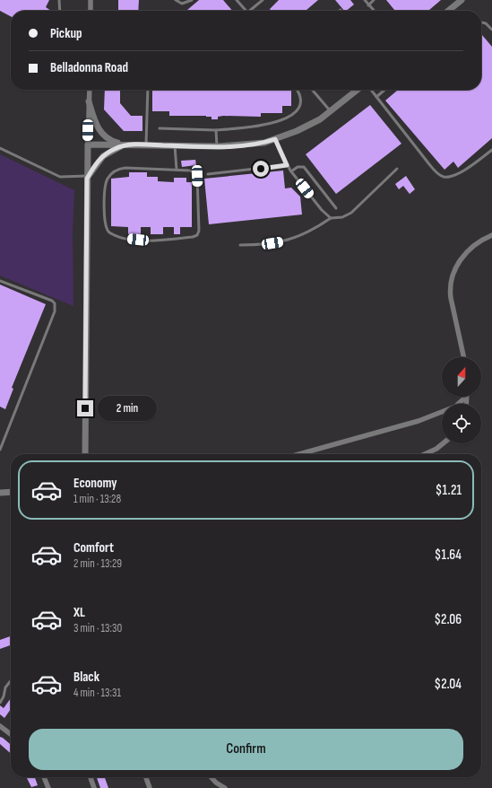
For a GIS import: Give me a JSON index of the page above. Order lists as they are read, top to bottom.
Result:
{
  "north": "top",
  "page": {
    "banner": ["Pickup", "Belladonna Road"],
    "bubble": "2 min",
    "list": [
      {
        "name": "Economy",
        "note": "1 min · 13:28",
        "value": "$1.21"
      },
      {
        "name": "Comfort",
        "note": "2 min · 13:29",
        "value": "$1.64"
      },
      {
        "name": "XL",
        "note": "3 min · 13:30",
        "value": "$2.06"
      },
      {
        "name": "Black",
        "note": "4 min · 13:31",
        "value": "$2.04"
      }
    ],
    "buttons": "Confirm"
  }
}
